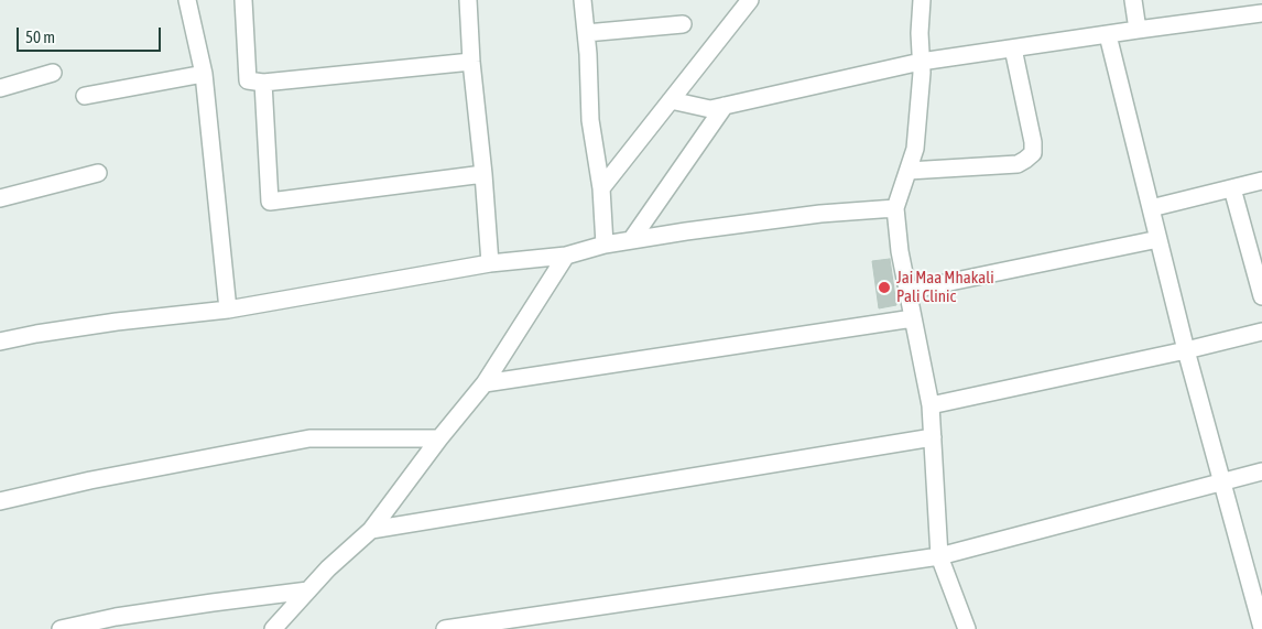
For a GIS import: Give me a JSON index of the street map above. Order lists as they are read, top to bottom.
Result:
{
  "places": ["Jai Maa Mhakali Pali Clinic"],
  "scale_bar": "50 m"
}
